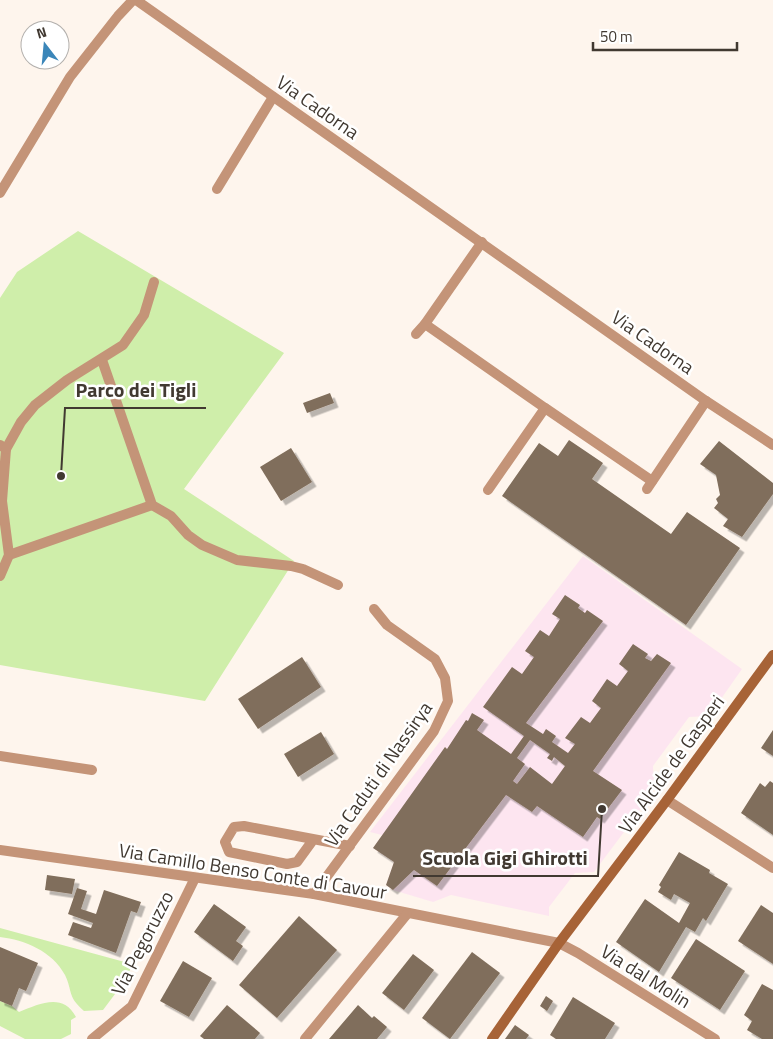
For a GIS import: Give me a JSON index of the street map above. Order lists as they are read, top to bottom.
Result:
{
  "streets": {
    "street": [
      "Via Cadorna",
      "Via Alcide de Gasperi",
      "Via Caduti di Nassirya",
      "Via Camillo Benso Conte di Cavour",
      "Via Pegoruzzo",
      "Via dal Molin"
    ]
  },
  "crossings": [
    ["Via Alcide de Gasperi", "Via Camillo Benso Conte di Cavour"],
    ["Via Alcide de Gasperi", "Via dal Molin"],
    ["Via Caduti di Nassirya", "Via Camillo Benso Conte di Cavour"],
    ["Via Camillo Benso Conte di Cavour", "Via Pegoruzzo"],
    ["Via Camillo Benso Conte di Cavour", "Via dal Molin"]
  ],
  "places": ["Parco dei Tigli", "Scuola Gigi Ghirotti"],
  "scale_bar": "50 m",
  "north": "top"
}
